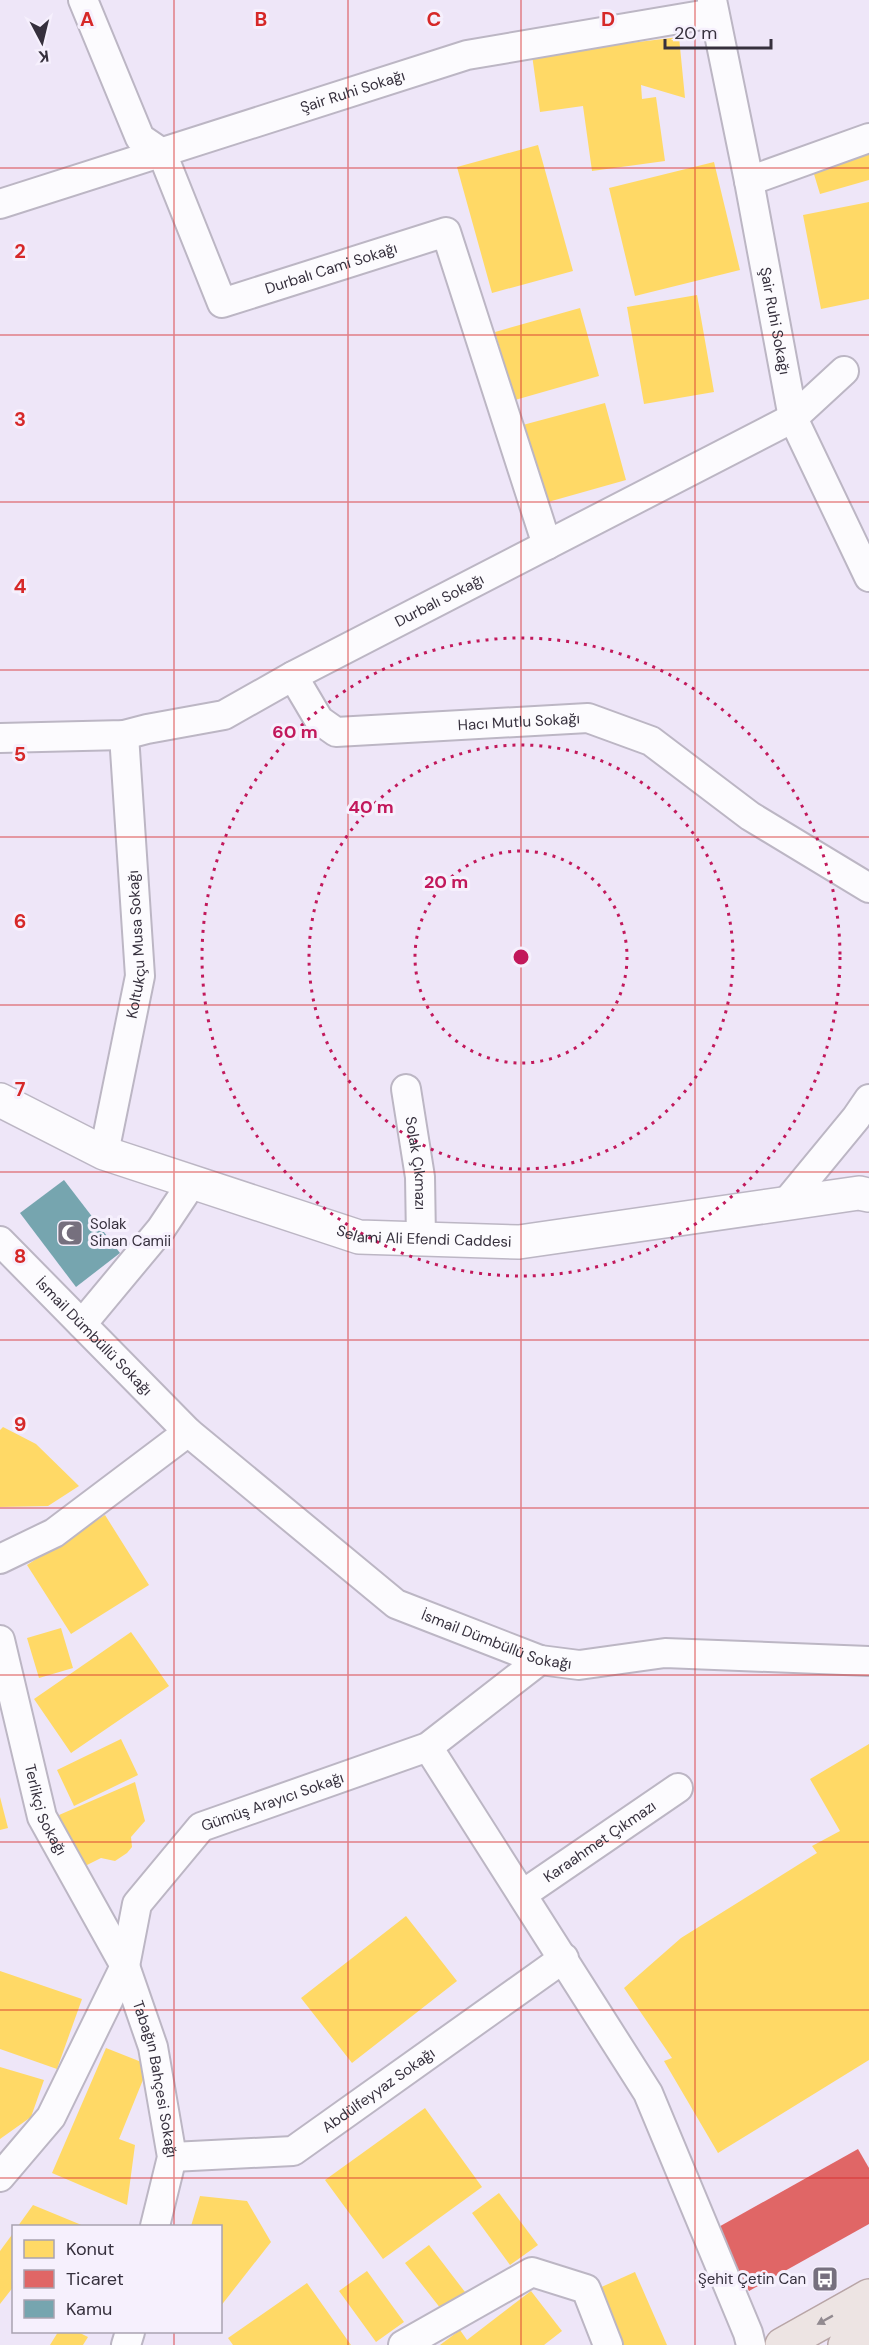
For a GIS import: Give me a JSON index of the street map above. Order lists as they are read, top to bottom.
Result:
{
  "streets": {
    "street": [
      "Şair Ruhi Sokağı",
      "Durbalı Cami Sokağı",
      "Durbalı Sokağı",
      "Hacı Mutlu Sokağı",
      "Koltukçu Musa Sokağı",
      "Solak Çıkmazı",
      "Selami Ali Efendi Caddesi",
      "İsmail Dümbüllü Sokağı",
      "Gümüş Arayıcı Sokağı",
      "Terlikçi Sokağı",
      "Karaahmet Çıkmazı",
      "Tabağın Bahçesi Sokağı",
      "Abdülfeyyaz Sokağı"
    ]
  },
  "crossings": [
    ["Şair Ruhi Sokağı", "Durbalı Cami Sokağı"],
    ["Şair Ruhi Sokağı", "Durbalı Sokağı"],
    ["Durbalı Cami Sokağı", "Durbalı Sokağı"],
    ["Durbalı Sokağı", "Hacı Mutlu Sokağı"],
    ["Durbalı Sokağı", "Koltukçu Musa Sokağı"],
    ["Koltukçu Musa Sokağı", "Selami Ali Efendi Caddesi"],
    ["Solak Çıkmazı", "Selami Ali Efendi Caddesi"],
    ["İsmail Dümbüllü Sokağı", "Gümüş Arayıcı Sokağı"],
    ["Gümüş Arayıcı Sokağı", "Terlikçi Sokağı"],
    ["Gümüş Arayıcı Sokağı", "Tabağın Bahçesi Sokağı"],
    ["Terlikçi Sokağı", "Tabağın Bahçesi Sokağı"],
    ["Tabağın Bahçesi Sokağı", "Abdülfeyyaz Sokağı"]
  ],
  "places": {
    "mosque": ["Solak Sinan Camii"],
    "bus stop": ["Şehit Çetin Can"]
  },
  "legend": ["Konut", "Ticaret", "Kamu"],
  "scale_bar": "20 m",
  "north": "bottom",
  "grid": {
    "columns": [
      "A",
      "B",
      "C",
      "D"
    ],
    "rows": [
      "2",
      "3",
      "4",
      "5",
      "6",
      "7",
      "8",
      "9"
    ]
  },
  "rings": ["60 m", "40 m", "20 m"]
}
